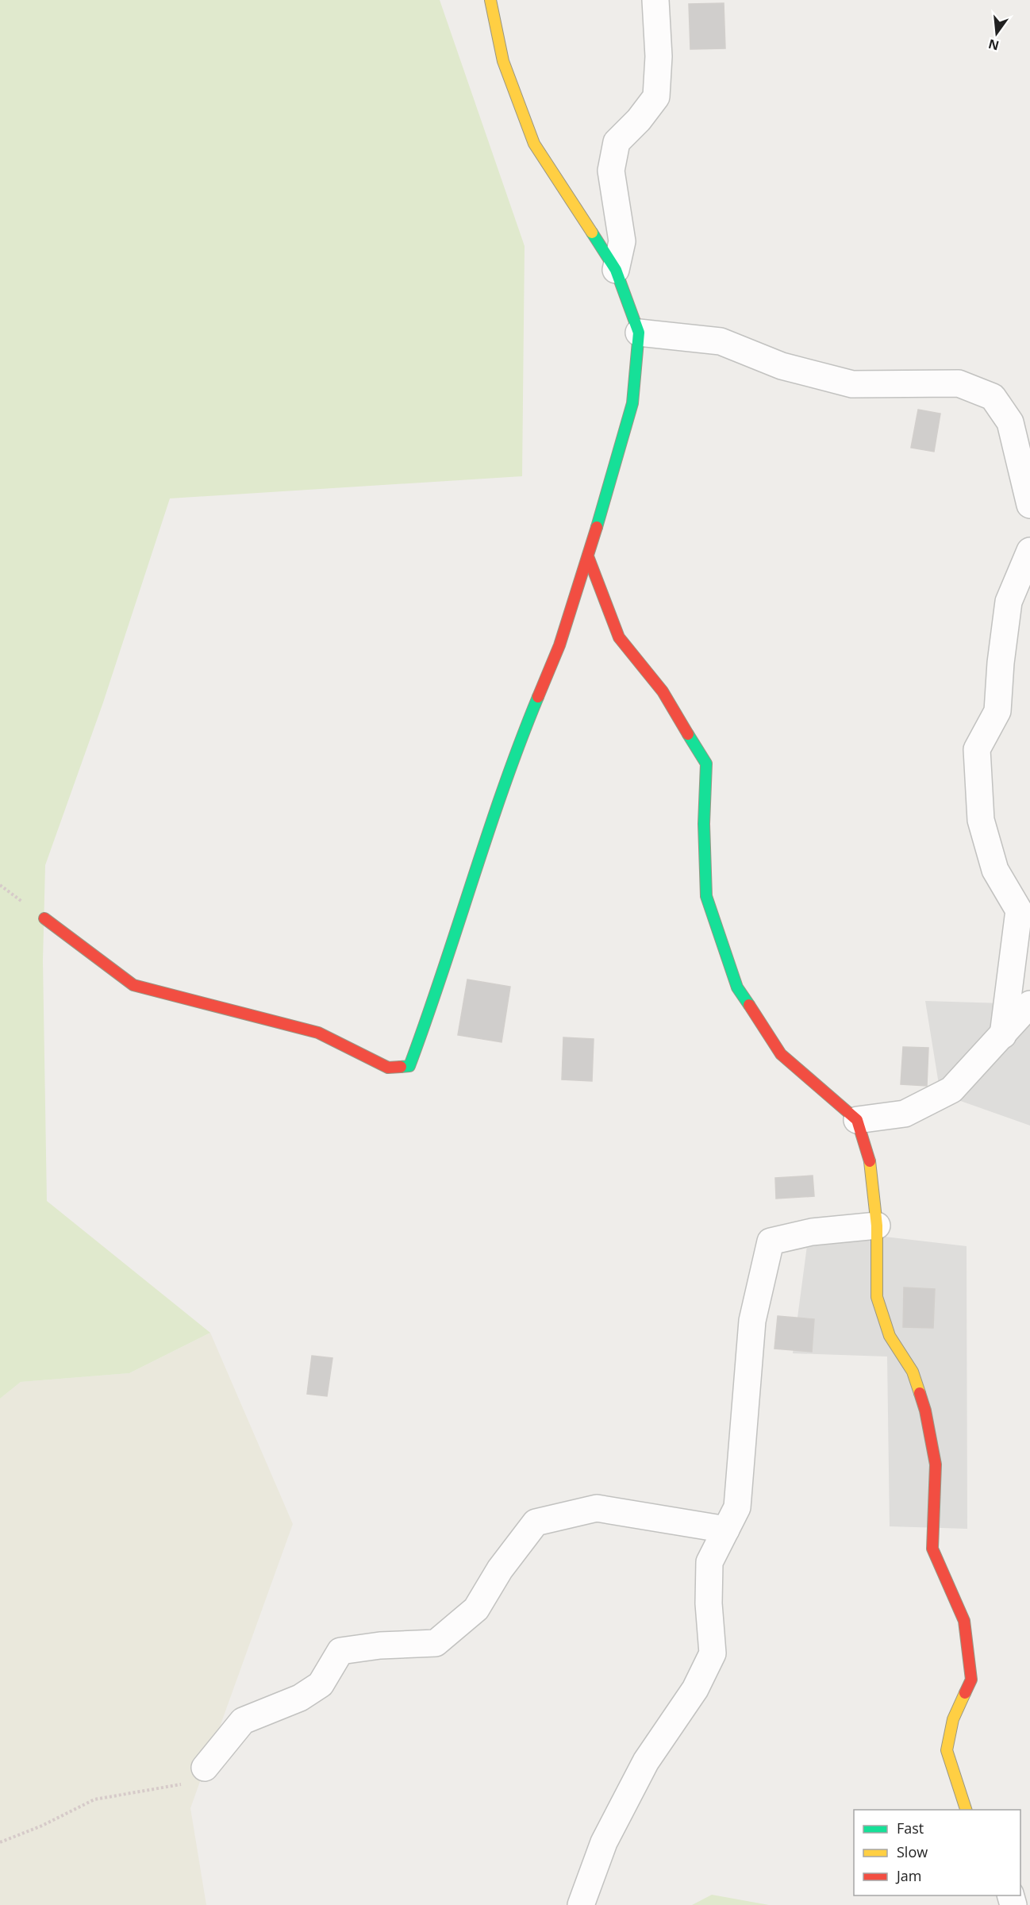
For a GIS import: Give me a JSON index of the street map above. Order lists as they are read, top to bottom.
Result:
{
  "legend": ["Fast", "Slow", "Jam"],
  "north": "bottom"
}
